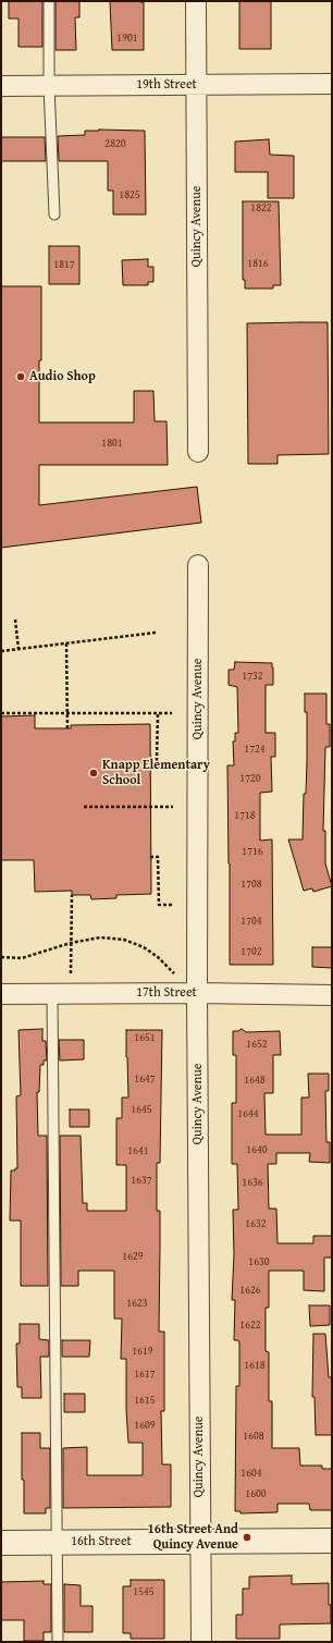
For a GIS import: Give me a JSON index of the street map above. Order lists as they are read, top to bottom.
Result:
{
  "streets": {
    "street": [
      "19th Street",
      "Quincy Avenue",
      "17th Street",
      "16th Street"
    ]
  },
  "crossings": [
    ["19th Street", "Quincy Avenue"],
    ["Quincy Avenue", "17th Street"],
    ["Quincy Avenue", "16th Street"]
  ],
  "places": ["Audio Shop", "Knapp Elementary School", "16th Street And Quincy Avenue"],
  "house_numbers": [
    "1901",
    "2820",
    "1825",
    "1822",
    "1816",
    "1817",
    "1801",
    "1732",
    "1724",
    "1720",
    "1718",
    "1716",
    "1708",
    "1704",
    "1702",
    "1651",
    "1652",
    "1647",
    "1648",
    "1645",
    "1644",
    "1640",
    "1641",
    "1637",
    "1636",
    "1632",
    "1629",
    "1630",
    "1626",
    "1623",
    "1622",
    "1619",
    "1618",
    "1617",
    "1615",
    "1609",
    "1608",
    "1604",
    "1600",
    "1545"
  ]
}
